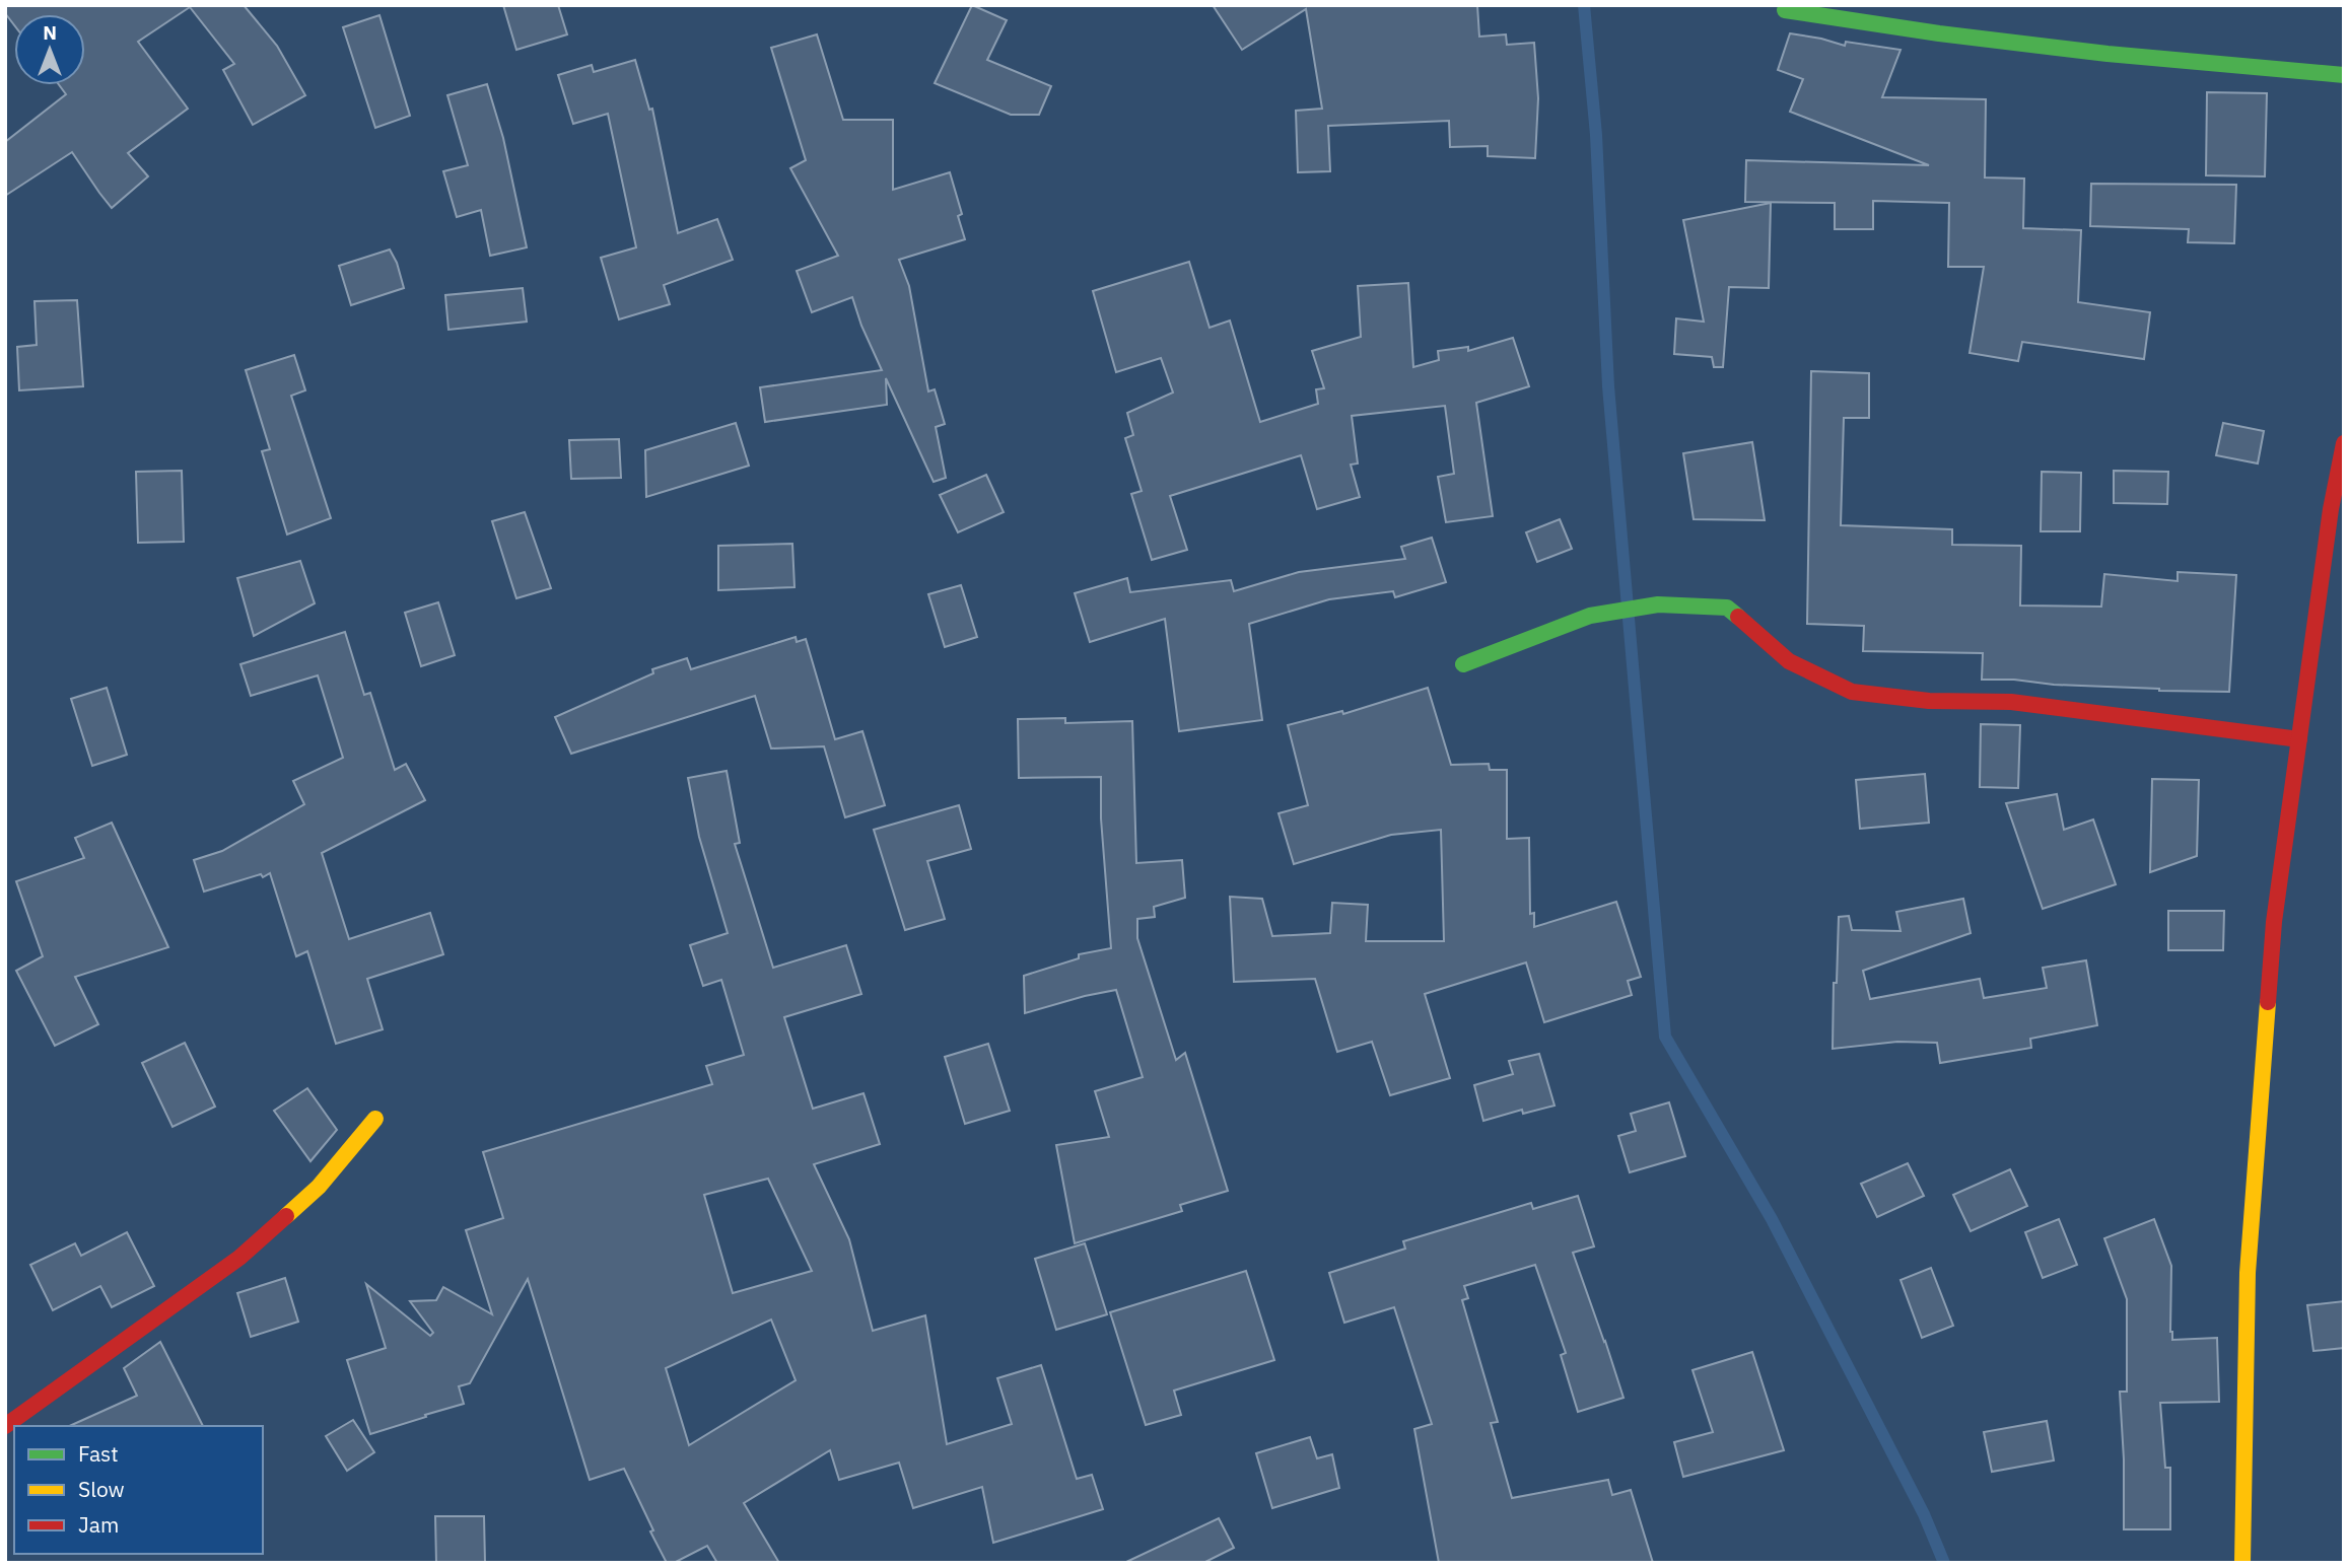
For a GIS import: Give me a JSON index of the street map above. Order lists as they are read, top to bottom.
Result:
{
  "legend": ["Fast", "Slow", "Jam"],
  "north": "top"
}
